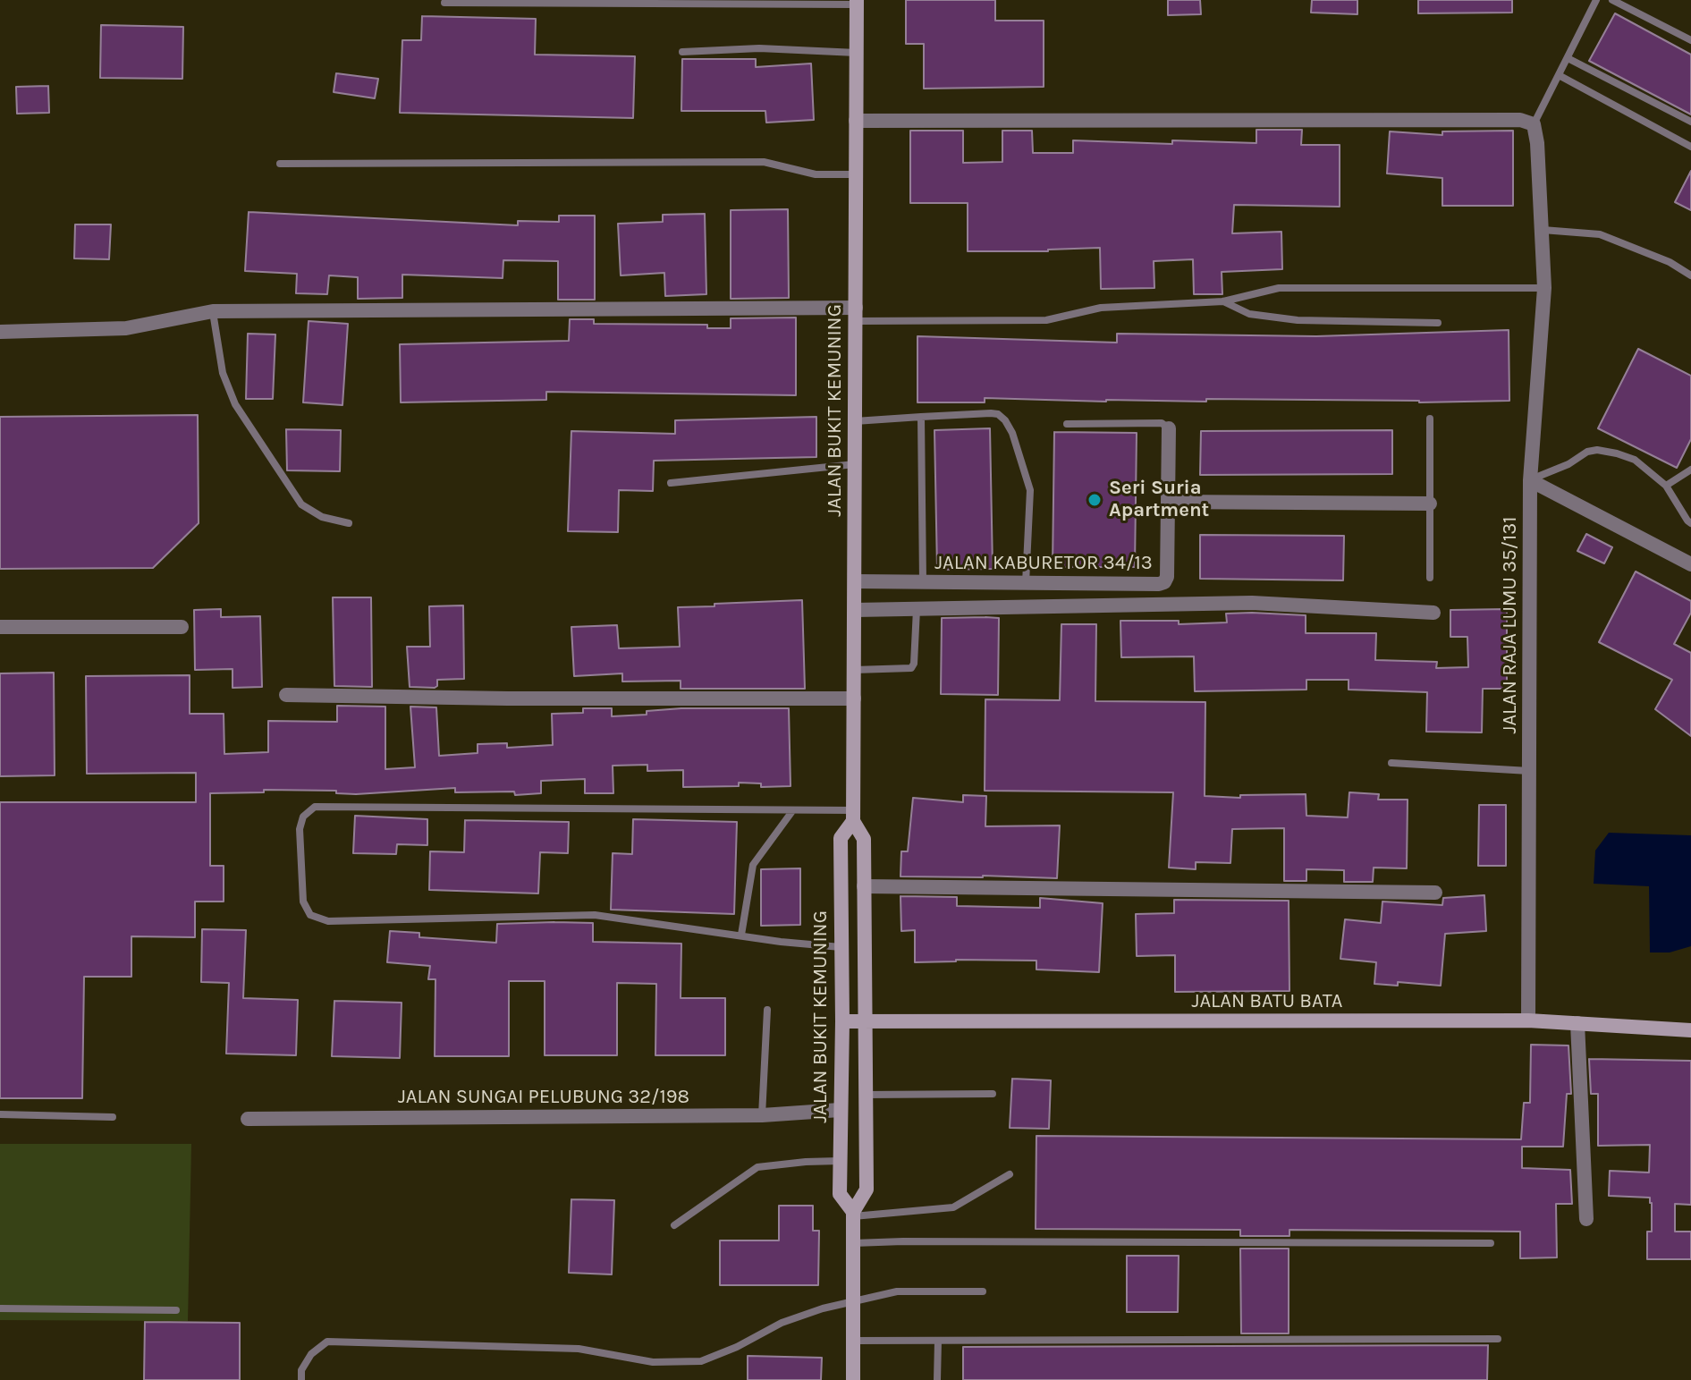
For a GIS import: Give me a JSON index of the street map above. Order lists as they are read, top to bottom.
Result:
{
  "streets": {
    "main road": ["JALAN BUKIT KEMUNING", "JALAN BATU BATA"],
    "street": ["JALAN KABURETOR 34/13", "JALAN RAJA LUMU 35/131", "JALAN SUNGAI PELUBUNG 32/198"]
  },
  "crossings": [
    ["JALAN BUKIT KEMUNING", "JALAN KABURETOR 34/13"],
    ["JALAN BUKIT KEMUNING", "JALAN BATU BATA"],
    ["JALAN BUKIT KEMUNING", "JALAN SUNGAI PELUBUNG 32/198"],
    ["JALAN RAJA LUMU 35/131", "JALAN BATU BATA"]
  ],
  "places": ["Seri Suria Apartment"]
}
